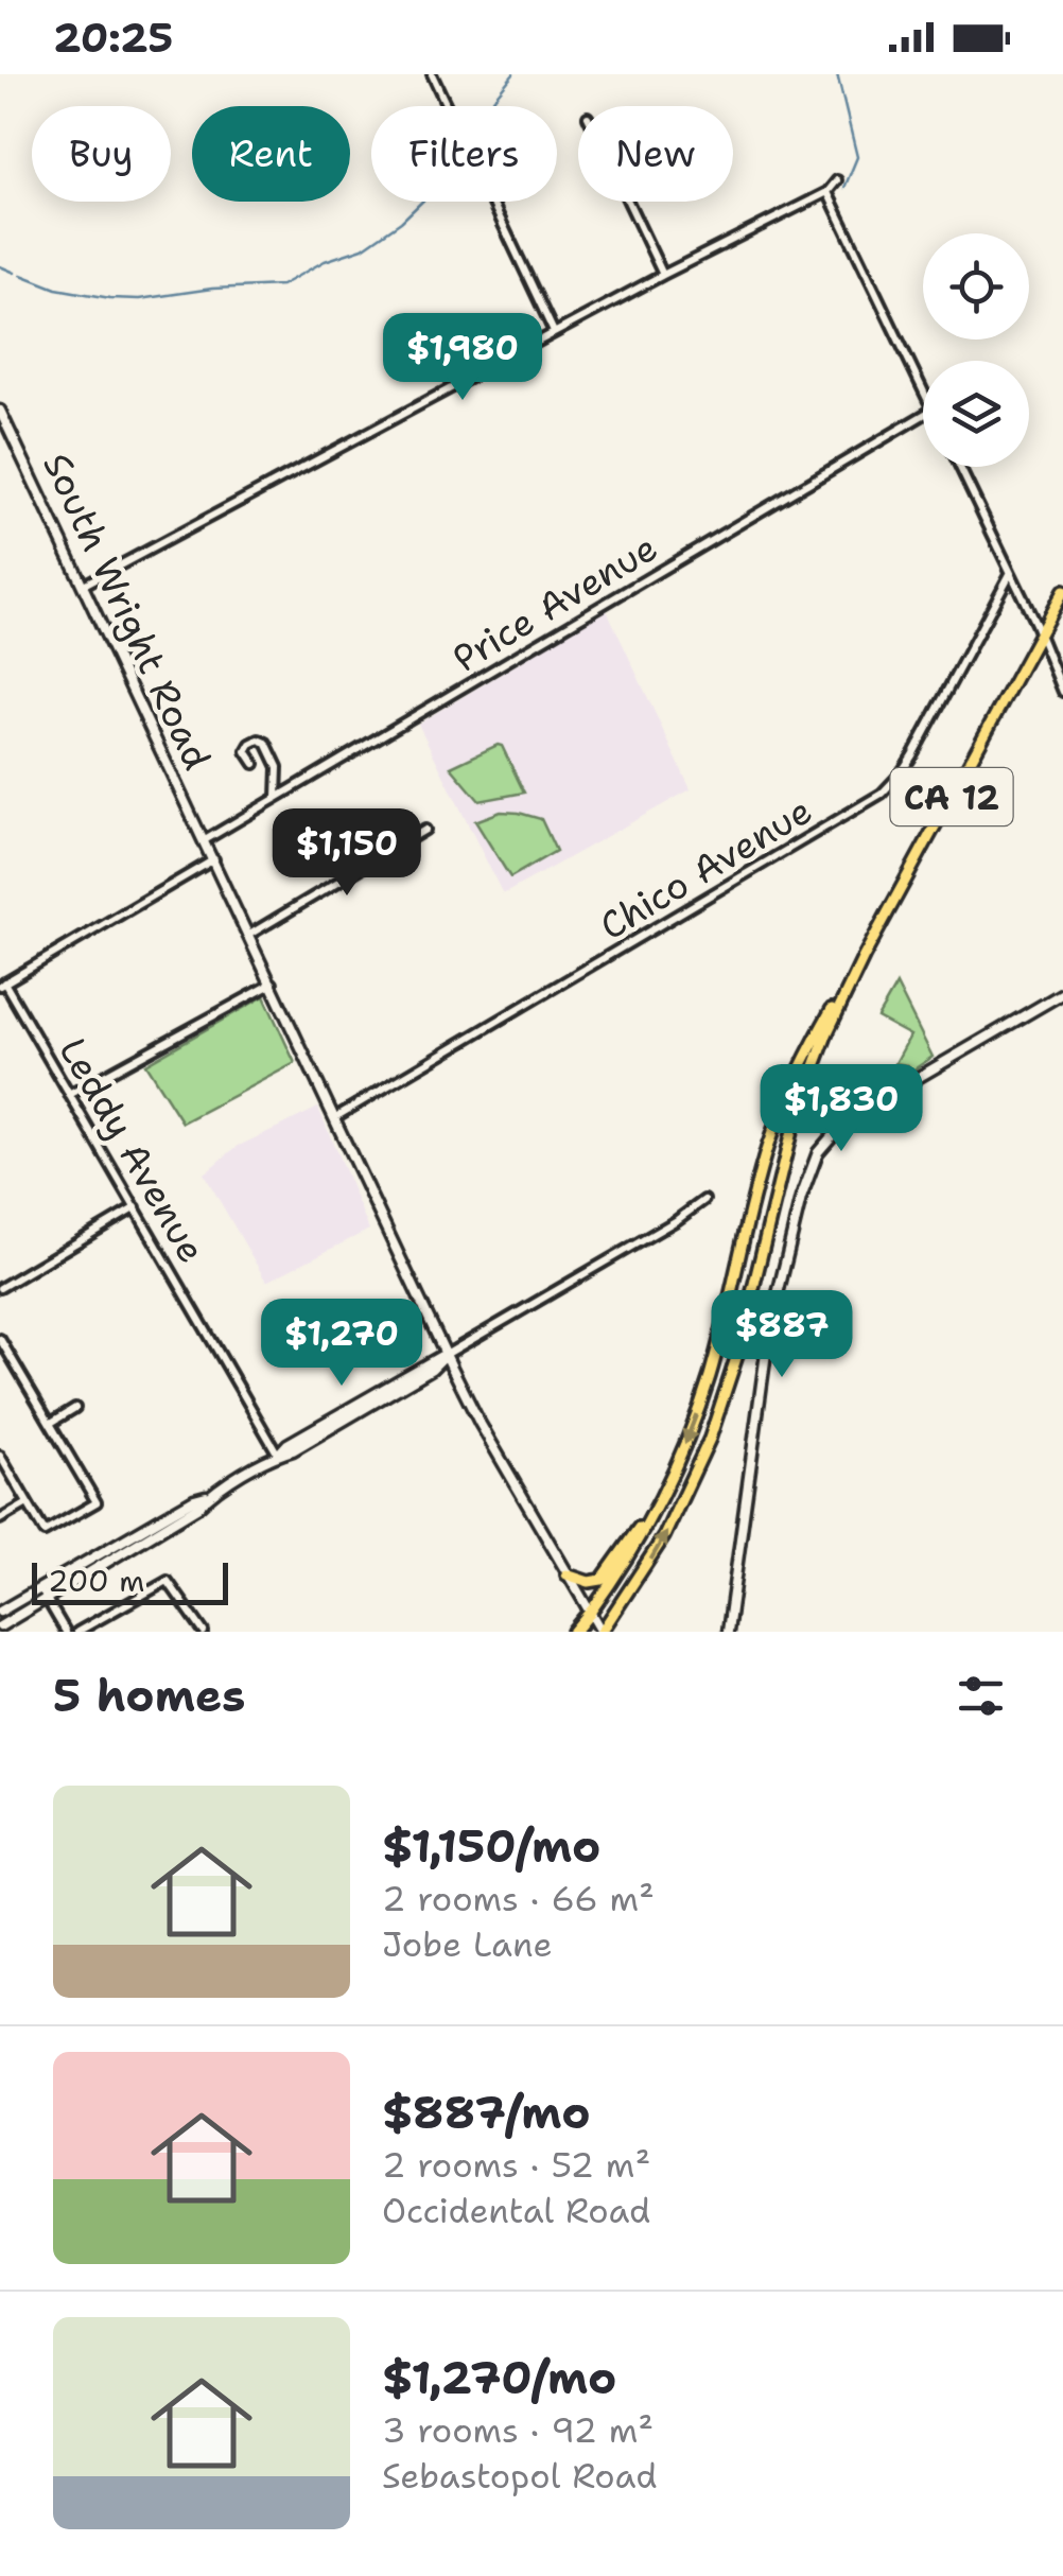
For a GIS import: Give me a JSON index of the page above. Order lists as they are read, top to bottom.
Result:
{
  "streets": {
    "highway": ["CA 12"],
    "main road": ["South Wright Road"],
    "street": ["Price Avenue", "Chico Avenue", "Leddy Avenue"]
  },
  "crossings": [
    ["Price Avenue", "South Wright Road"],
    ["South Wright Road", "CA 12"],
    ["South Wright Road", "Chico Avenue"]
  ],
  "scale_bar": "200 m",
  "page": {
    "status": "20:25",
    "chip": [
      "Buy",
      "Rent",
      "Filters",
      "New"
    ],
    "price": [
      "$1,980",
      "$1,150",
      "$1,830",
      "$887",
      "$1,270"
    ],
    "scale": "200 m",
    "heading": "5 homes",
    "list": [
      {
        "name": "$1,150/mo",
        "note": "2 rooms · 66 m² · Jobe Lane"
      },
      {
        "name": "$887/mo",
        "note": "2 rooms · 52 m² · Occidental Road"
      },
      {
        "name": "$1,270/mo",
        "note": "3 rooms · 92 m² · Sebastopol Road"
      }
    ]
  }
}
